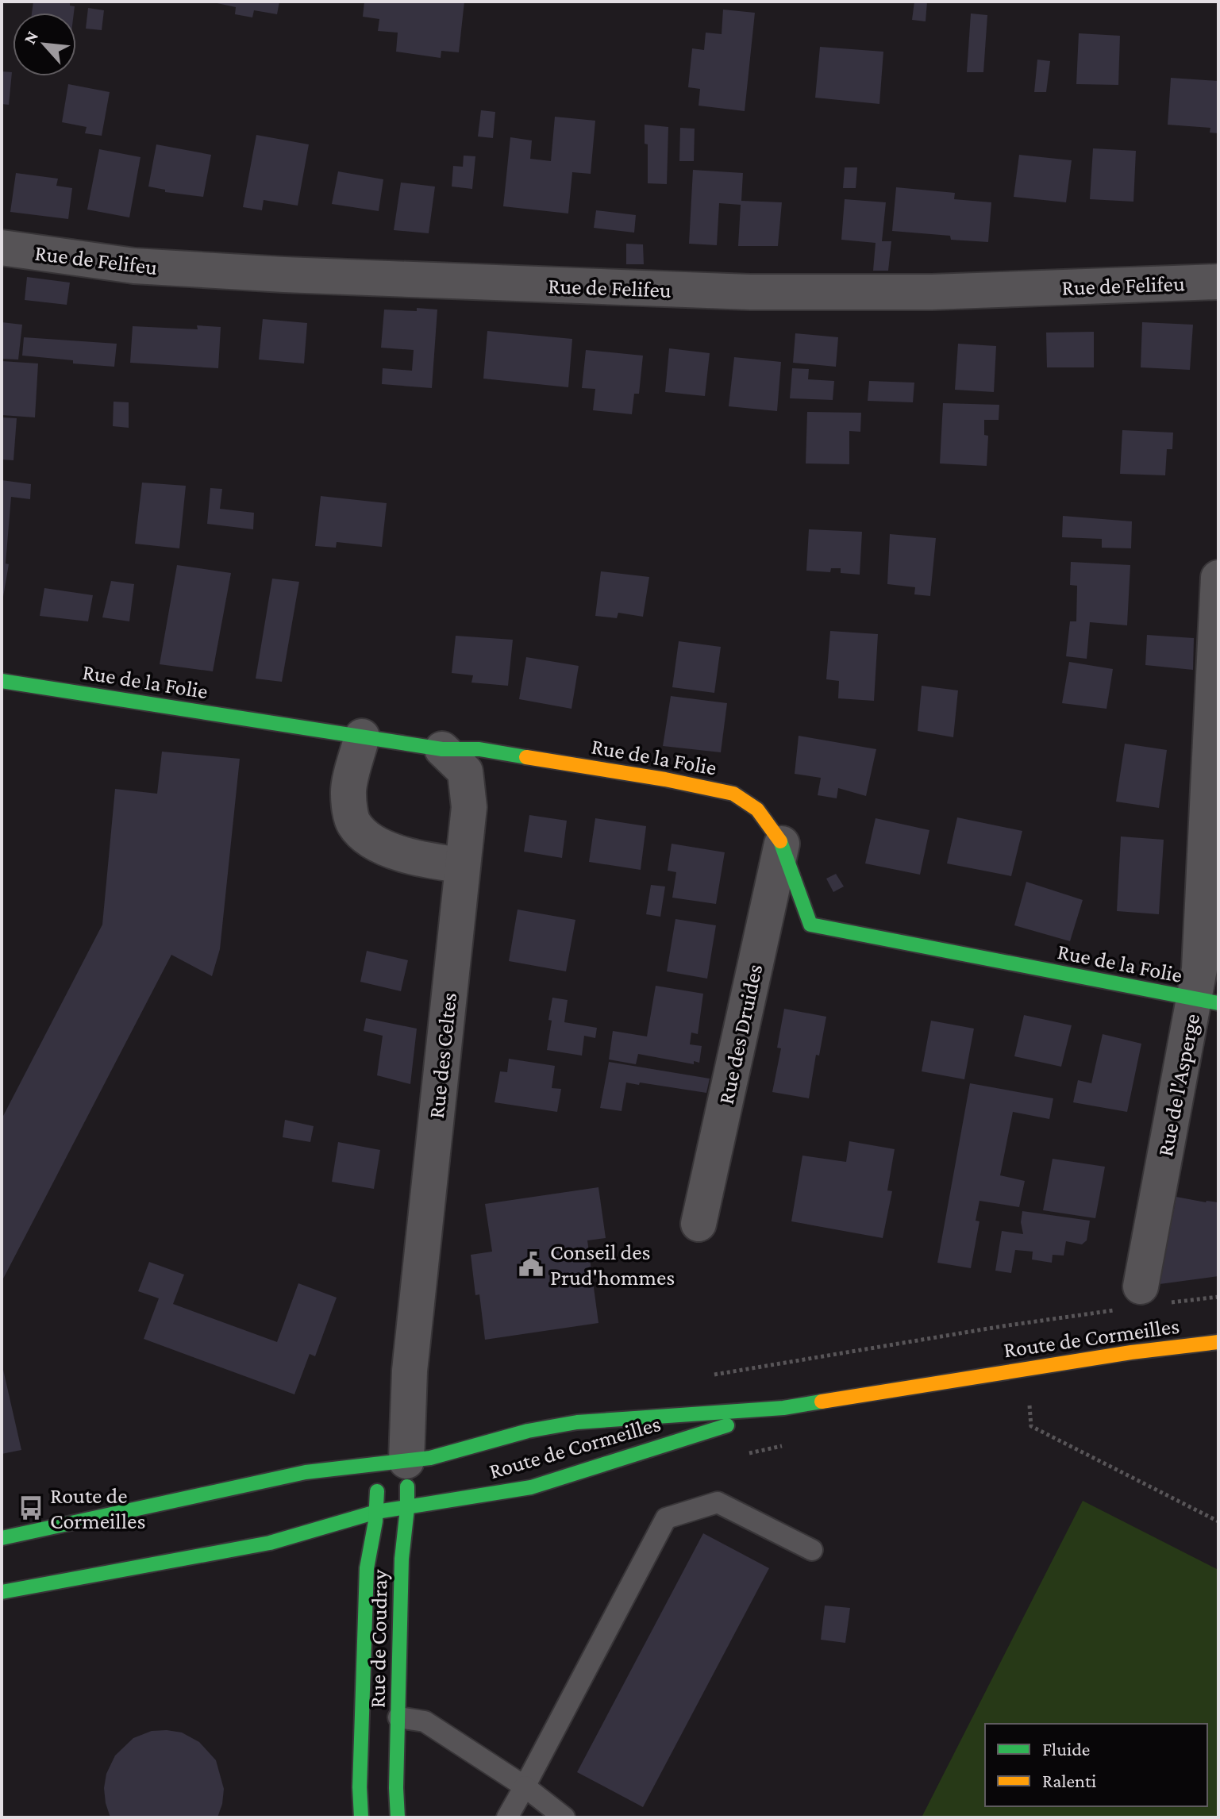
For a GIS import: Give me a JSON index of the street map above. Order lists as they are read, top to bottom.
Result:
{
  "streets": {
    "street": [
      "Rue de Felifeu",
      "Rue de la Folie",
      "Rue des Druides",
      "Rue des Celtes",
      "Rue de l'Asperge",
      "Route de Cormeilles",
      "Rue de Coudray"
    ]
  },
  "crossings": [
    ["Rue de la Folie", "Rue des Druides"],
    ["Rue de la Folie", "Rue des Celtes"],
    ["Rue de la Folie", "Rue de l'Asperge"],
    ["Rue des Celtes", "Route de Cormeilles"],
    ["Rue des Celtes", "Rue de Coudray"],
    ["Route de Cormeilles", "Rue de Coudray"]
  ],
  "places": {
    "public building": ["Conseil des Prud'hommes"],
    "bus stop": ["Route de Cormeilles"]
  },
  "legend": ["Fluide", "Ralenti"],
  "north": "top left"
}
